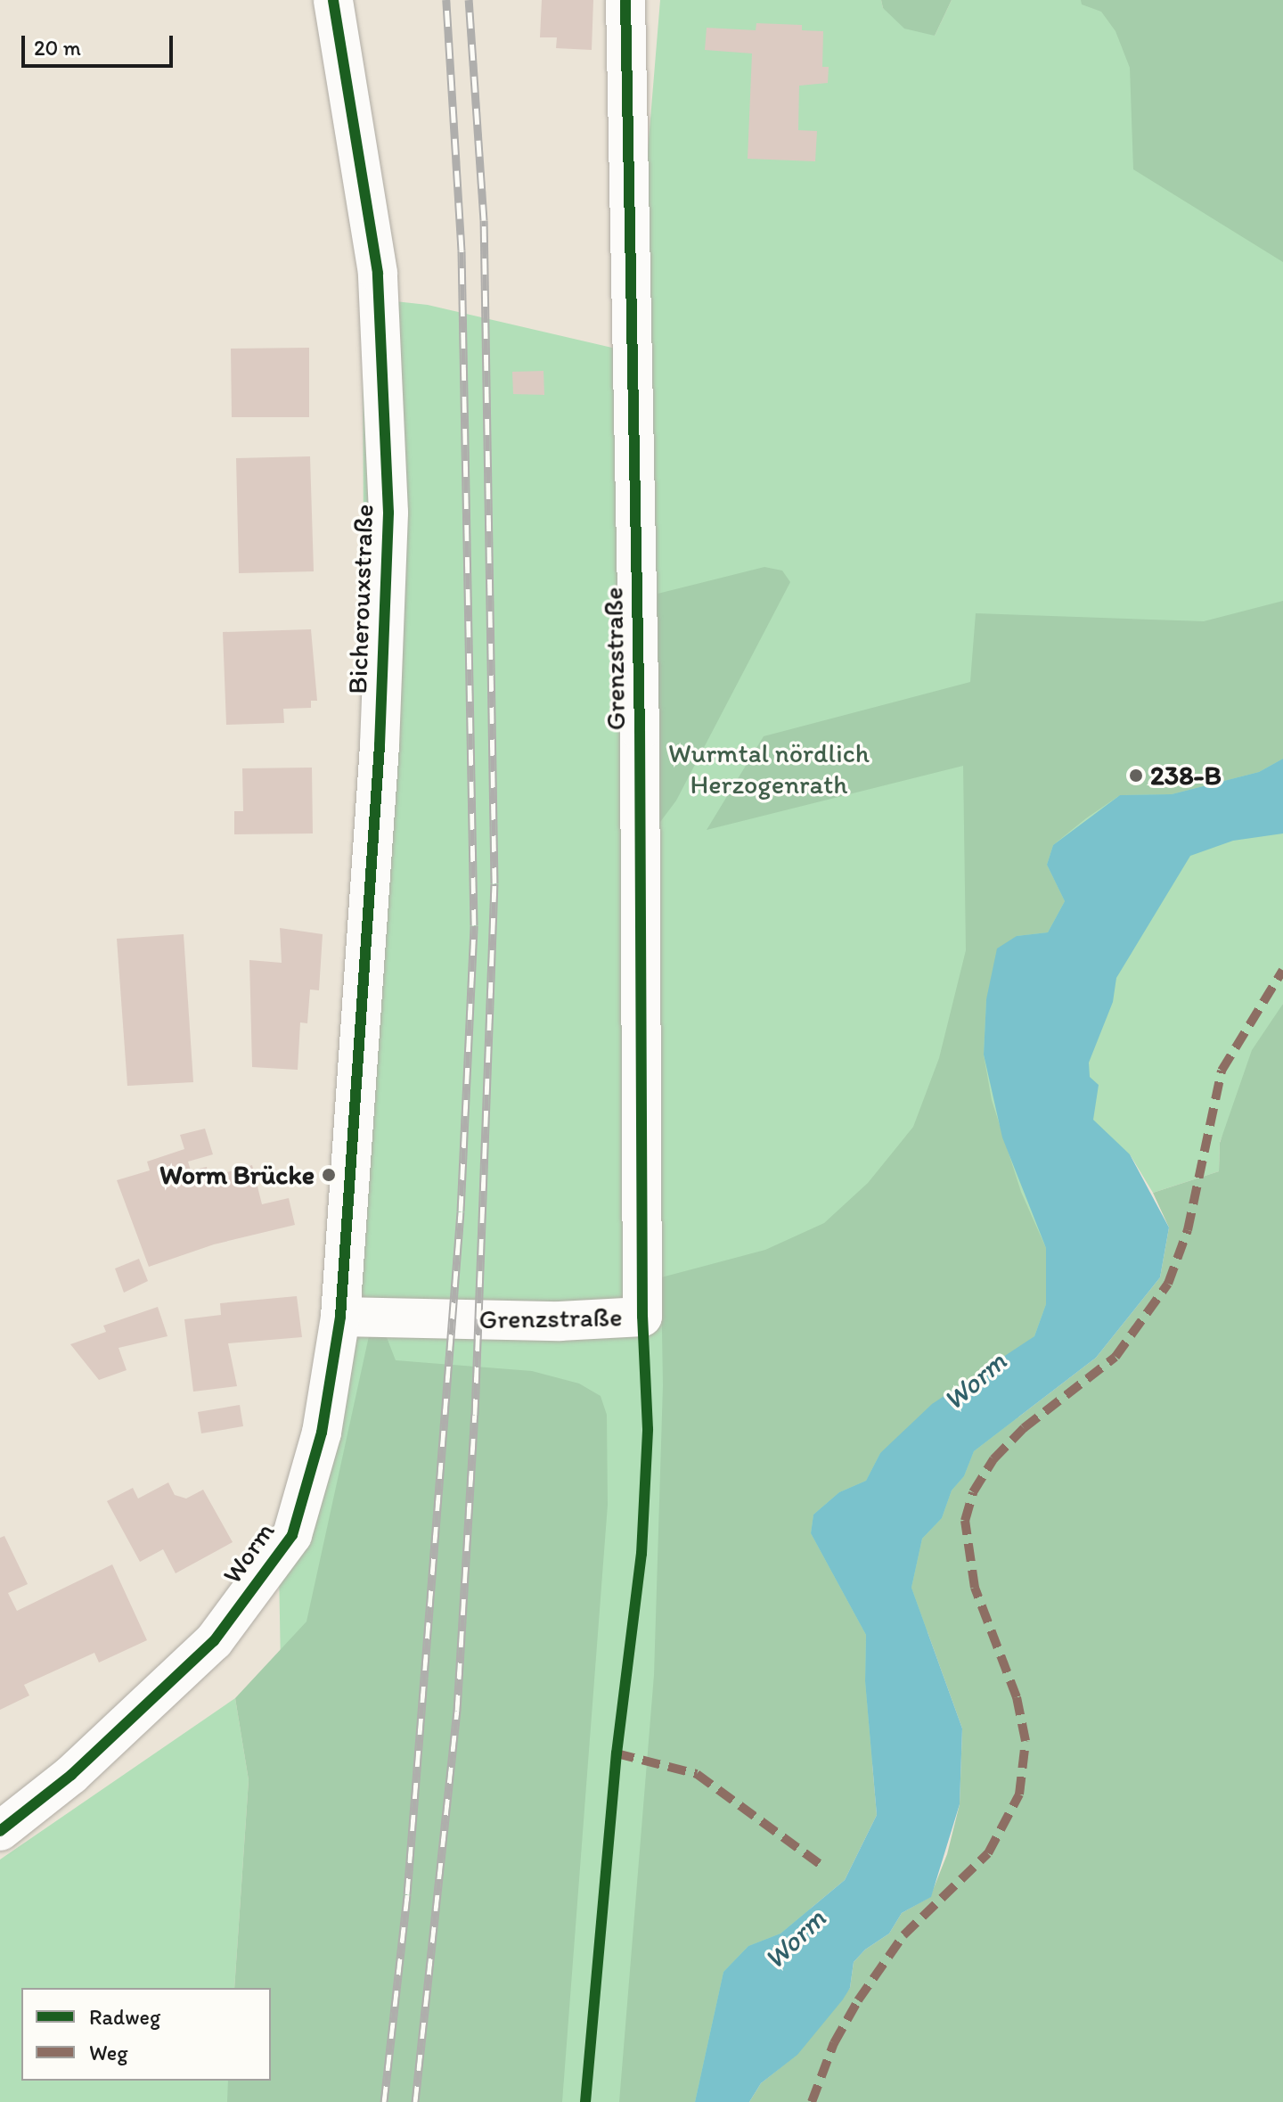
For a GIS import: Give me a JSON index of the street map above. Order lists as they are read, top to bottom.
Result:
{
  "streets": {
    "street": ["Bicherouxstraße", "Grenzstraße", "Worm"]
  },
  "crossings": [
    ["Bicherouxstraße", "Worm"],
    ["Grenzstraße", "Worm"]
  ],
  "water": ["Worm"],
  "parks": ["Wurmtal nördlich Herzogenrath"],
  "places": ["238-B", "Worm Brücke"],
  "legend": ["Radweg", "Weg"],
  "scale_bar": "20 m"
}
